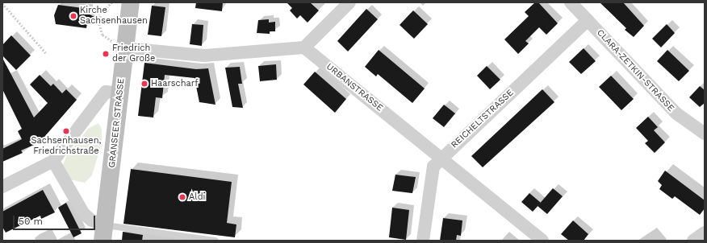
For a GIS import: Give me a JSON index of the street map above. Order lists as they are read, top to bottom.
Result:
{
  "streets": {
    "main road": ["GRANSEER STRASSE"],
    "street": ["CLARA-ZETKIN-STRASSE", "URBANSTRASSE", "REICHELTSTRASSE"]
  },
  "crossings": [
    ["CLARA-ZETKIN-STRASSE", "REICHELTSTRASSE"],
    ["URBANSTRASSE", "REICHELTSTRASSE"]
  ],
  "places": [
    "Kirche Sachsenhausen",
    "Friedrich der Große",
    "Haarscharf",
    "Sachsenhausen, Friedrichstraße",
    "Aldi"
  ],
  "scale_bar": "50 m"
}
